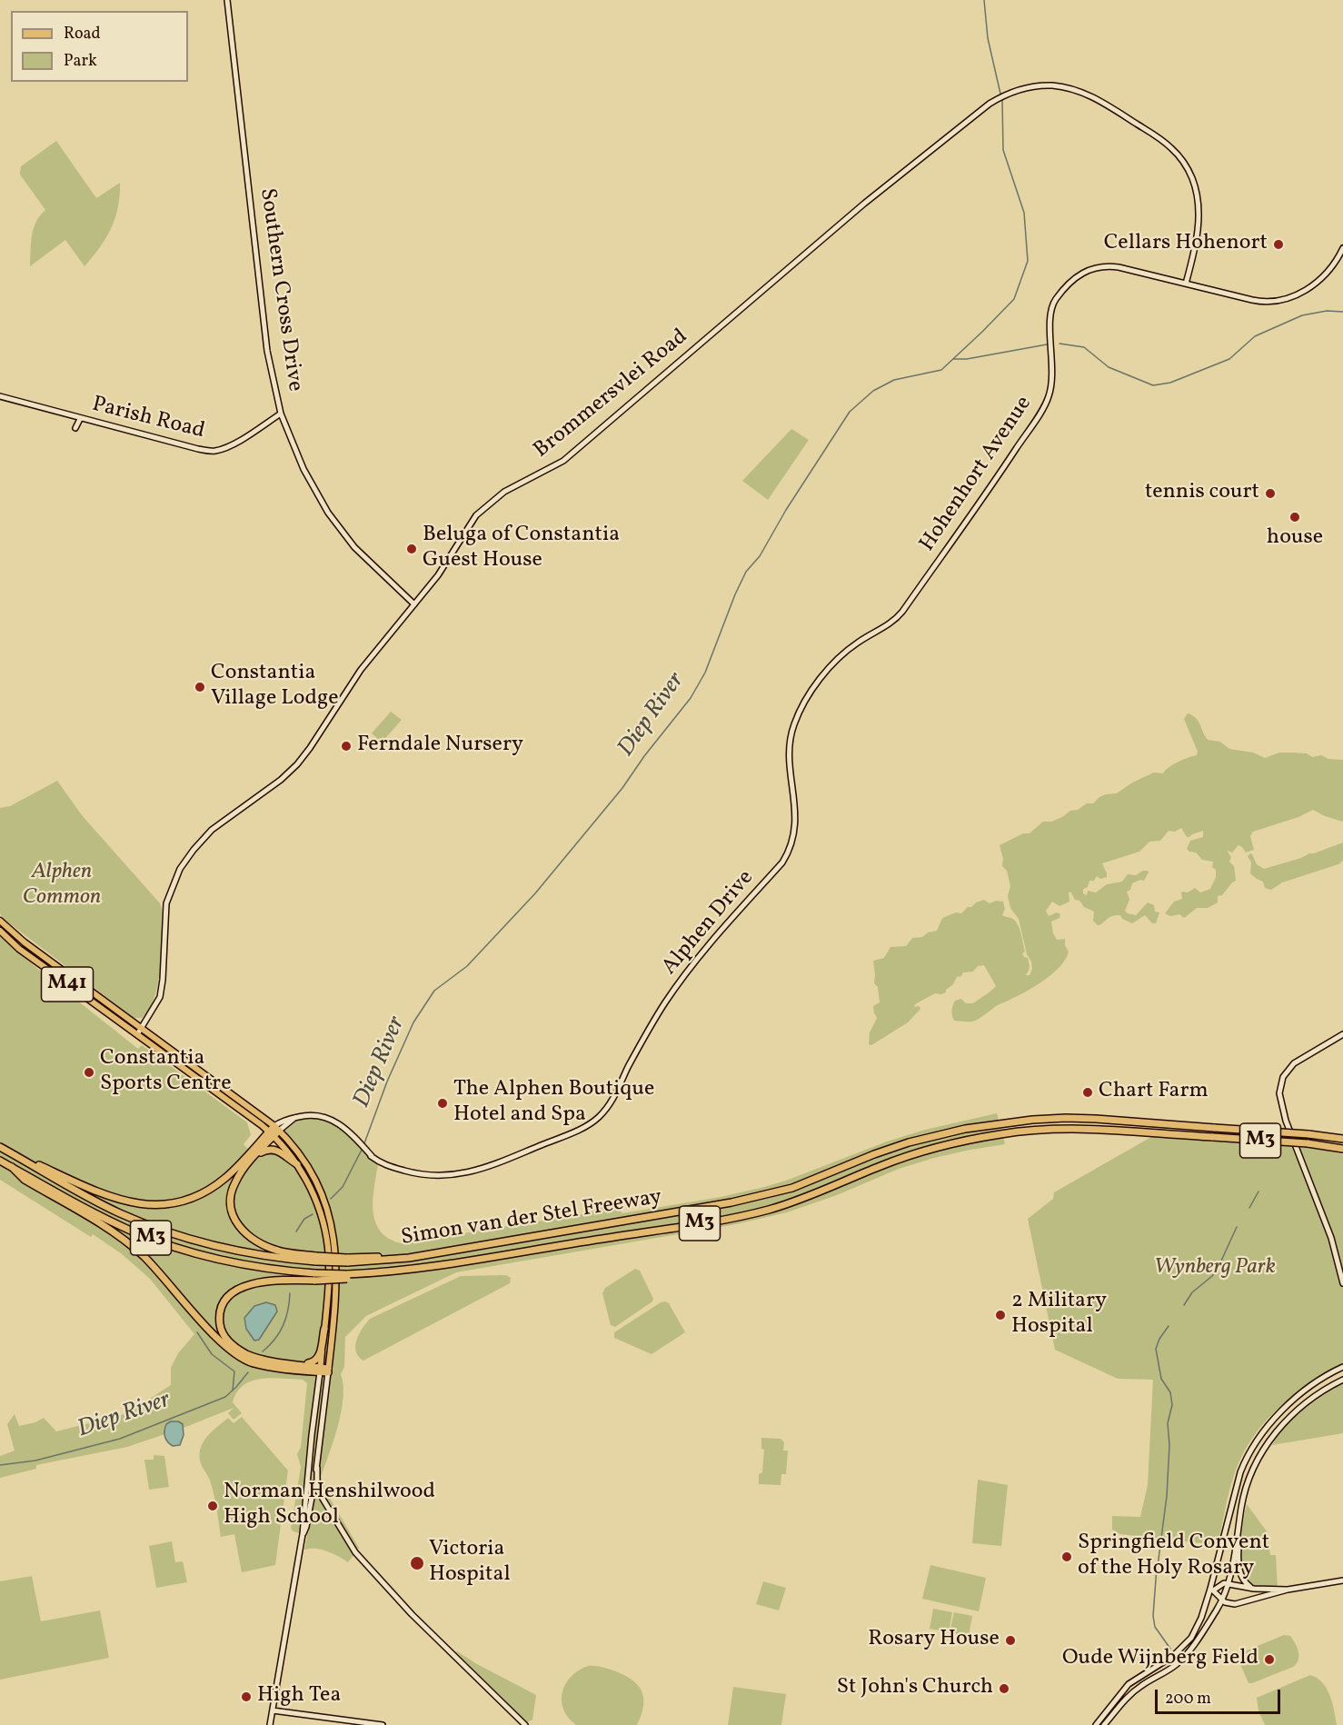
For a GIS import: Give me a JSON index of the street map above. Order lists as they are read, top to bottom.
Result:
{
  "streets": {
    "highway": ["M3", "Simon van der Stel Freeway"],
    "main road": ["M41"],
    "street": [
      "Southern Cross Drive",
      "Brommersvlei Road",
      "Parish Road",
      "Hohenhort Avenue",
      "Alphen Drive"
    ]
  },
  "crossings": [
    ["Southern Cross Drive", "Brommersvlei Road"],
    ["Southern Cross Drive", "Parish Road"],
    ["Brommersvlei Road", "Hohenhort Avenue"],
    ["Brommersvlei Road", "M41"],
    ["Hohenhort Avenue", "Alphen Drive"],
    ["Alphen Drive", "M41"],
    ["M3", "Simon van der Stel Freeway"]
  ],
  "water": ["Diep River"],
  "parks": ["Alphen Common", "Wynberg Park"],
  "places": [
    "Cellars Hohenort",
    "tennis court",
    "house",
    "Beluga of Constantia Guest House",
    "Constantia Village Lodge",
    "Ferndale Nursery",
    "Constantia Sports Centre",
    "Chart Farm",
    "The Alphen Boutique Hotel and Spa",
    "2 Military Hospital",
    "Norman Henshilwood High School",
    "Springfield Convent of the Holy Rosary",
    "Victoria Hospital",
    "Rosary House",
    "Oude Wijnberg Field",
    "St John's Church",
    "High Tea"
  ],
  "legend": ["Road", "Park"],
  "scale_bar": "200 m"
}
